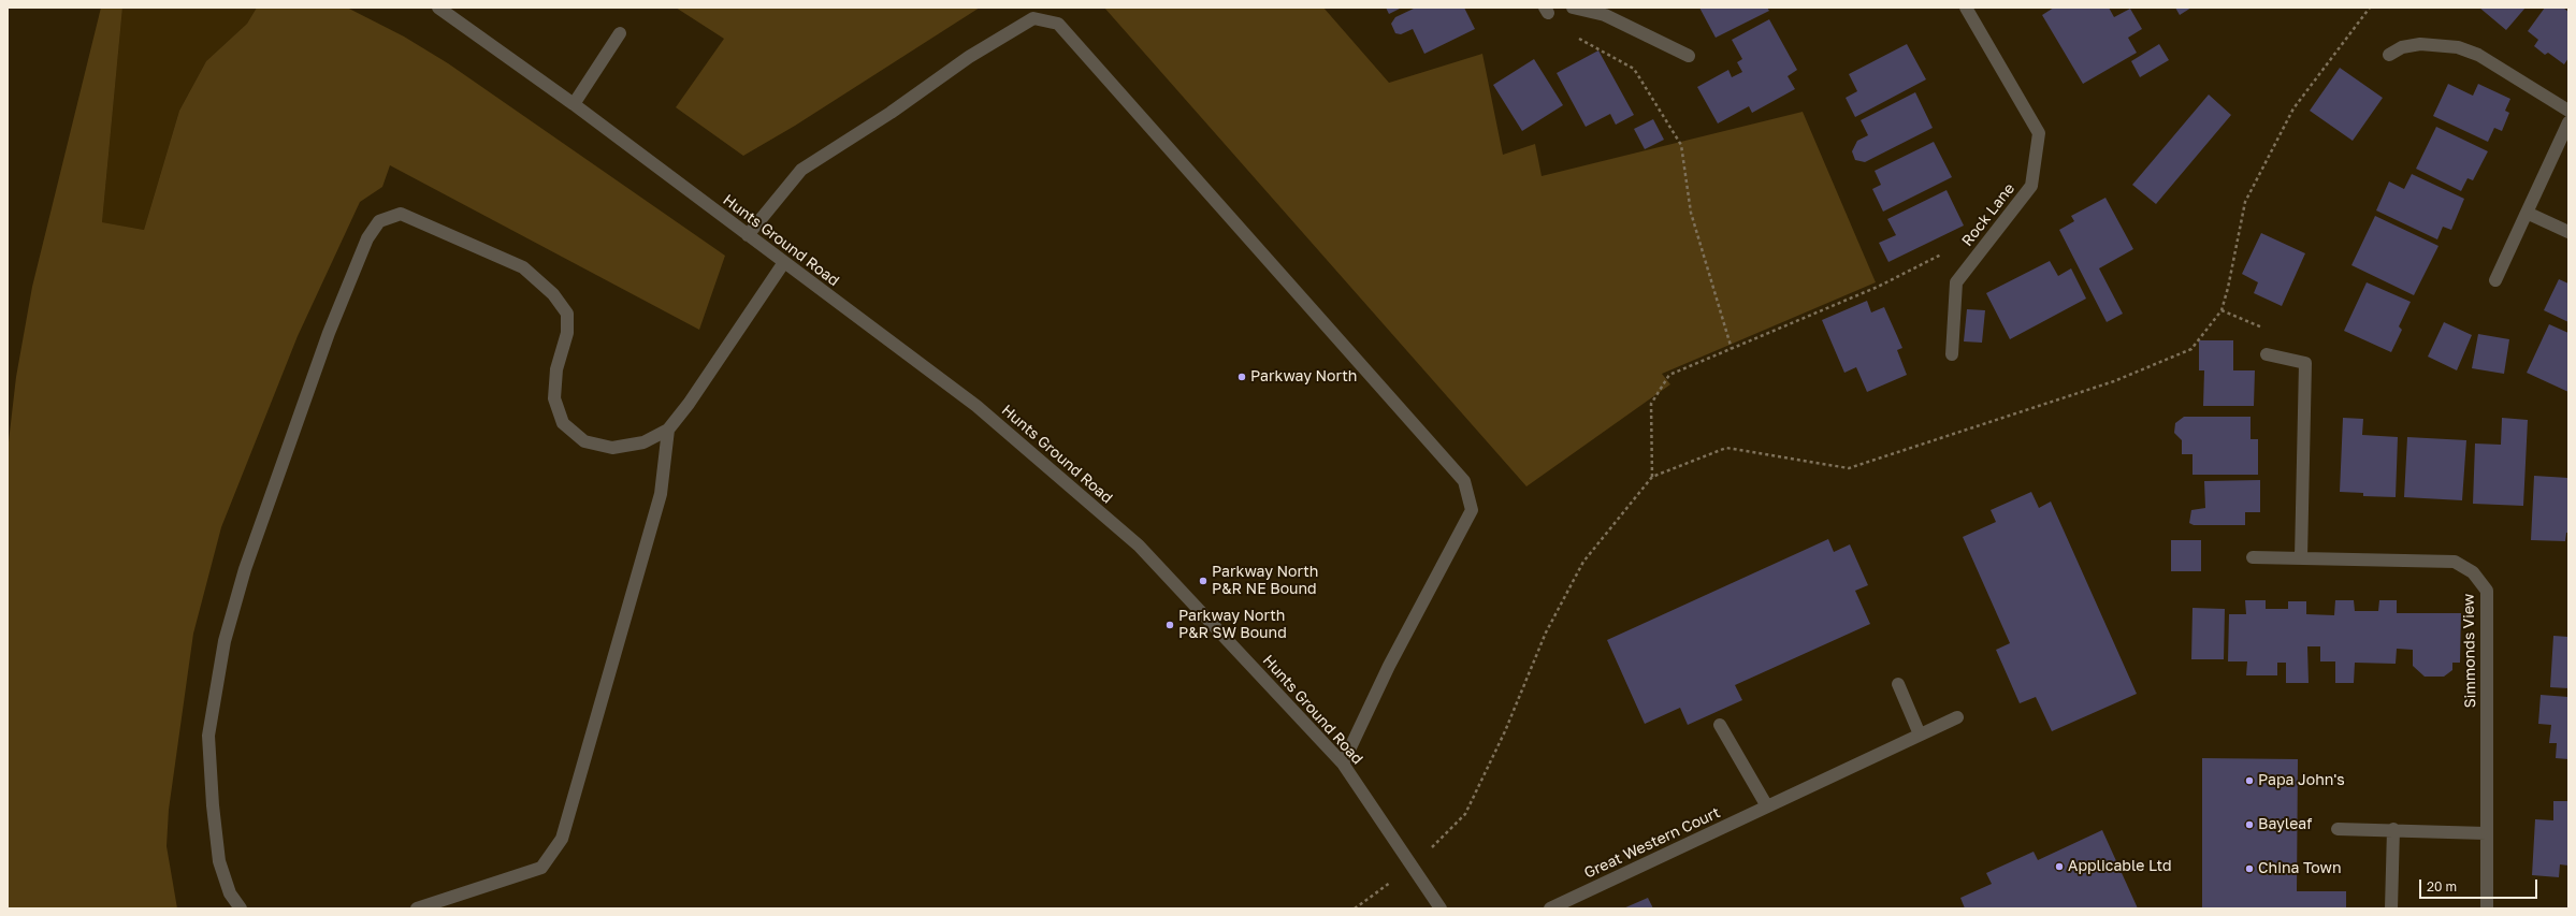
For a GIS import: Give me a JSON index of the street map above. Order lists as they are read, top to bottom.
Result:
{
  "streets": {
    "street": [
      "Rock Lane",
      "Hunts Ground Road",
      "Simmonds View",
      "Great Western Court"
    ]
  },
  "places": [
    "Parkway North",
    "Parkway North P&R NE Bound",
    "Parkway North P&R SW Bound",
    "Papa John's",
    "Bayleaf",
    "Applicable Ltd",
    "China Town"
  ],
  "scale_bar": "20 m"
}
